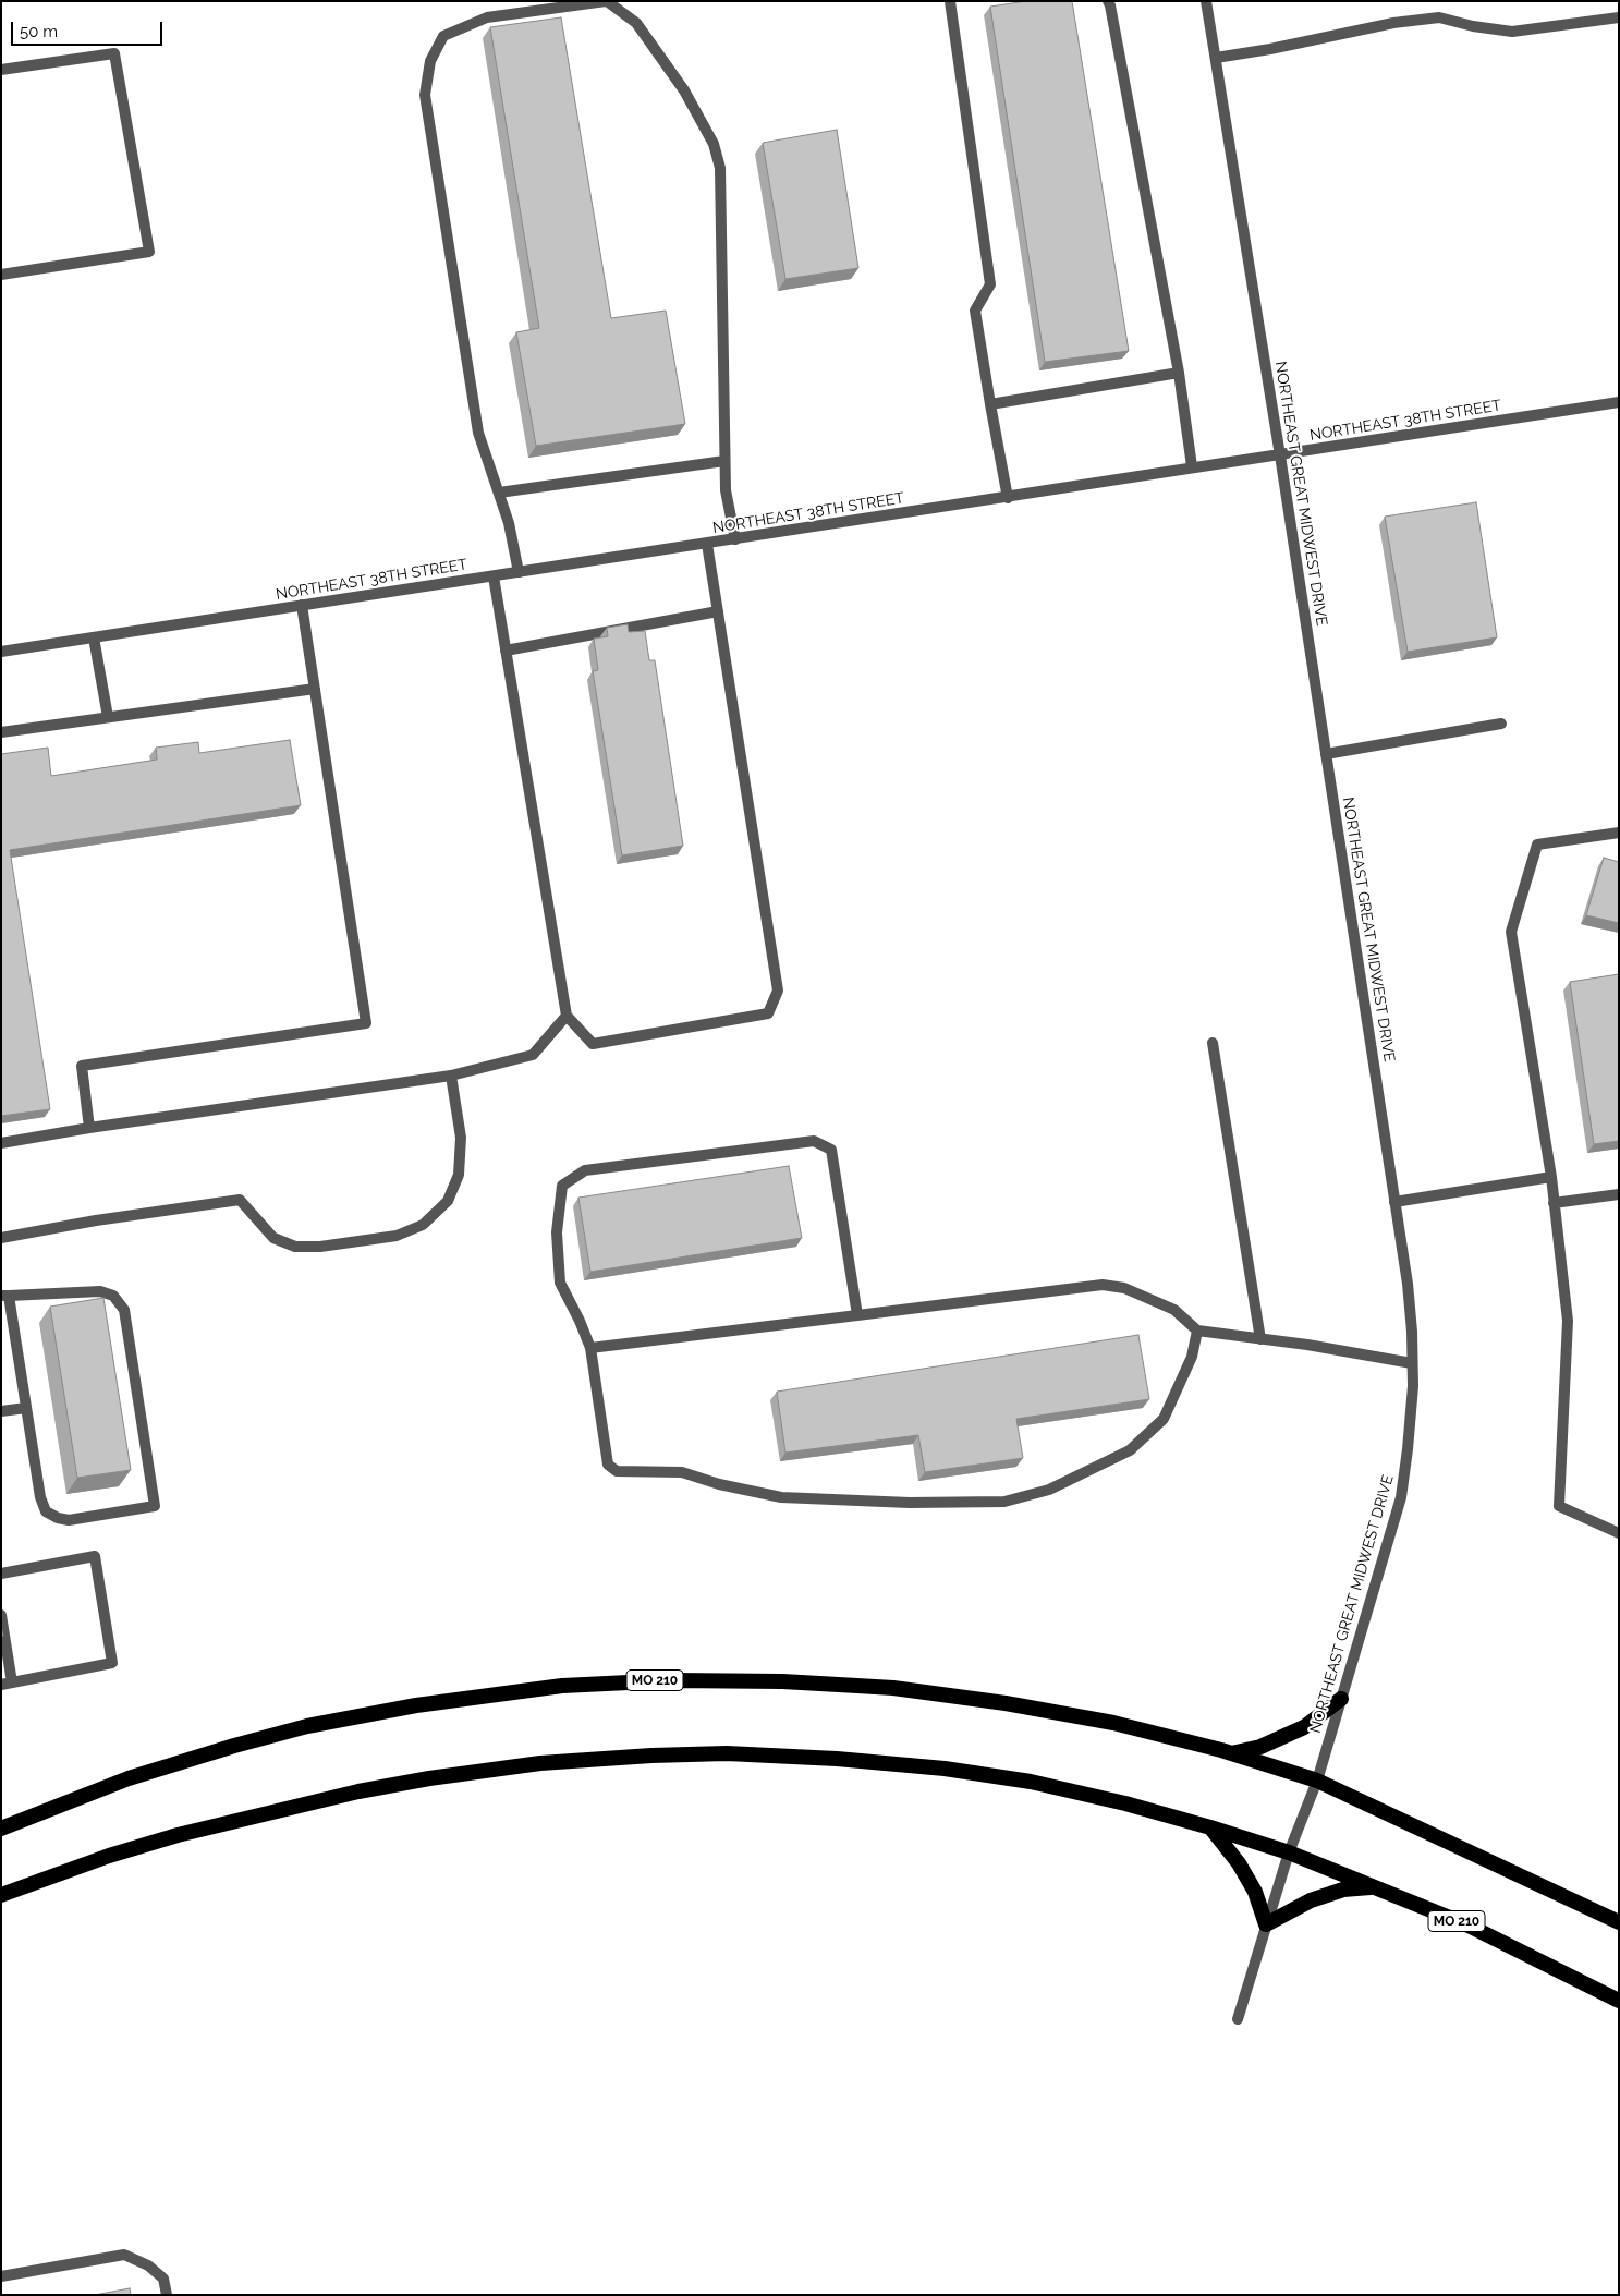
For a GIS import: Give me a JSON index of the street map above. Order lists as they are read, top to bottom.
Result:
{
  "streets": {
    "highway": ["MO 210"],
    "street": ["NORTHEAST 38TH STREET", "NORTHEAST GREAT MIDWEST DRIVE"]
  },
  "crossings": [
    ["NORTHEAST 38TH STREET", "NORTHEAST GREAT MIDWEST DRIVE"],
    ["NORTHEAST GREAT MIDWEST DRIVE", "MO 210"]
  ],
  "scale_bar": "50 m"
}
